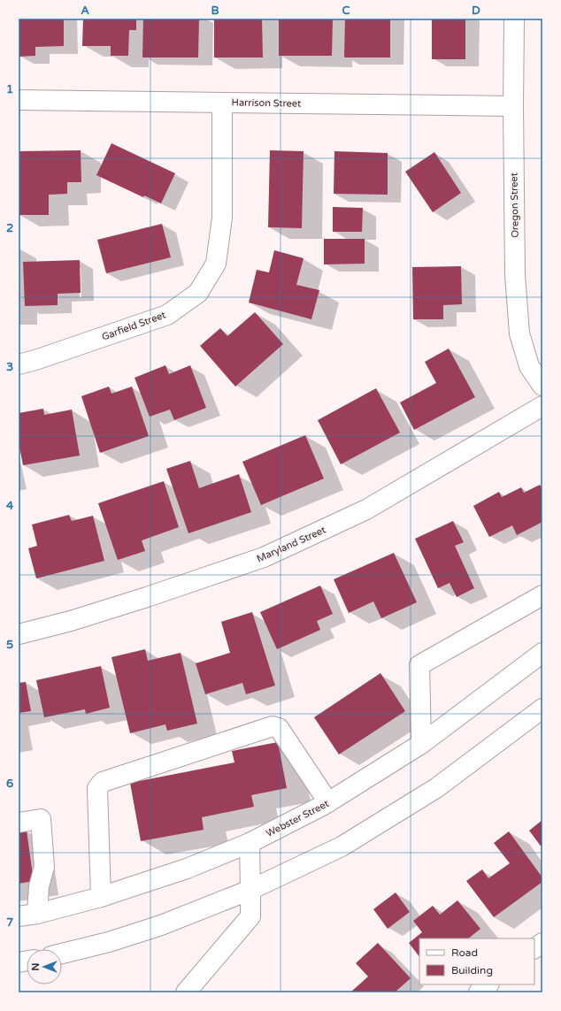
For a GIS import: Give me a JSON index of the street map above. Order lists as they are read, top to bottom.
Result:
{
  "streets": {
    "street": [
      "Harrison Street",
      "Oregon Street",
      "Garfield Street",
      "Maryland Street",
      "Webster Street"
    ]
  },
  "crossings": [
    ["Harrison Street", "Oregon Street"],
    ["Harrison Street", "Garfield Street"]
  ],
  "legend": ["Road", "Building"],
  "north": "left",
  "grid": {
    "columns": [
      "A",
      "B",
      "C",
      "D"
    ],
    "rows": [
      "1",
      "2",
      "3",
      "4",
      "5",
      "6",
      "7"
    ]
  }
}
